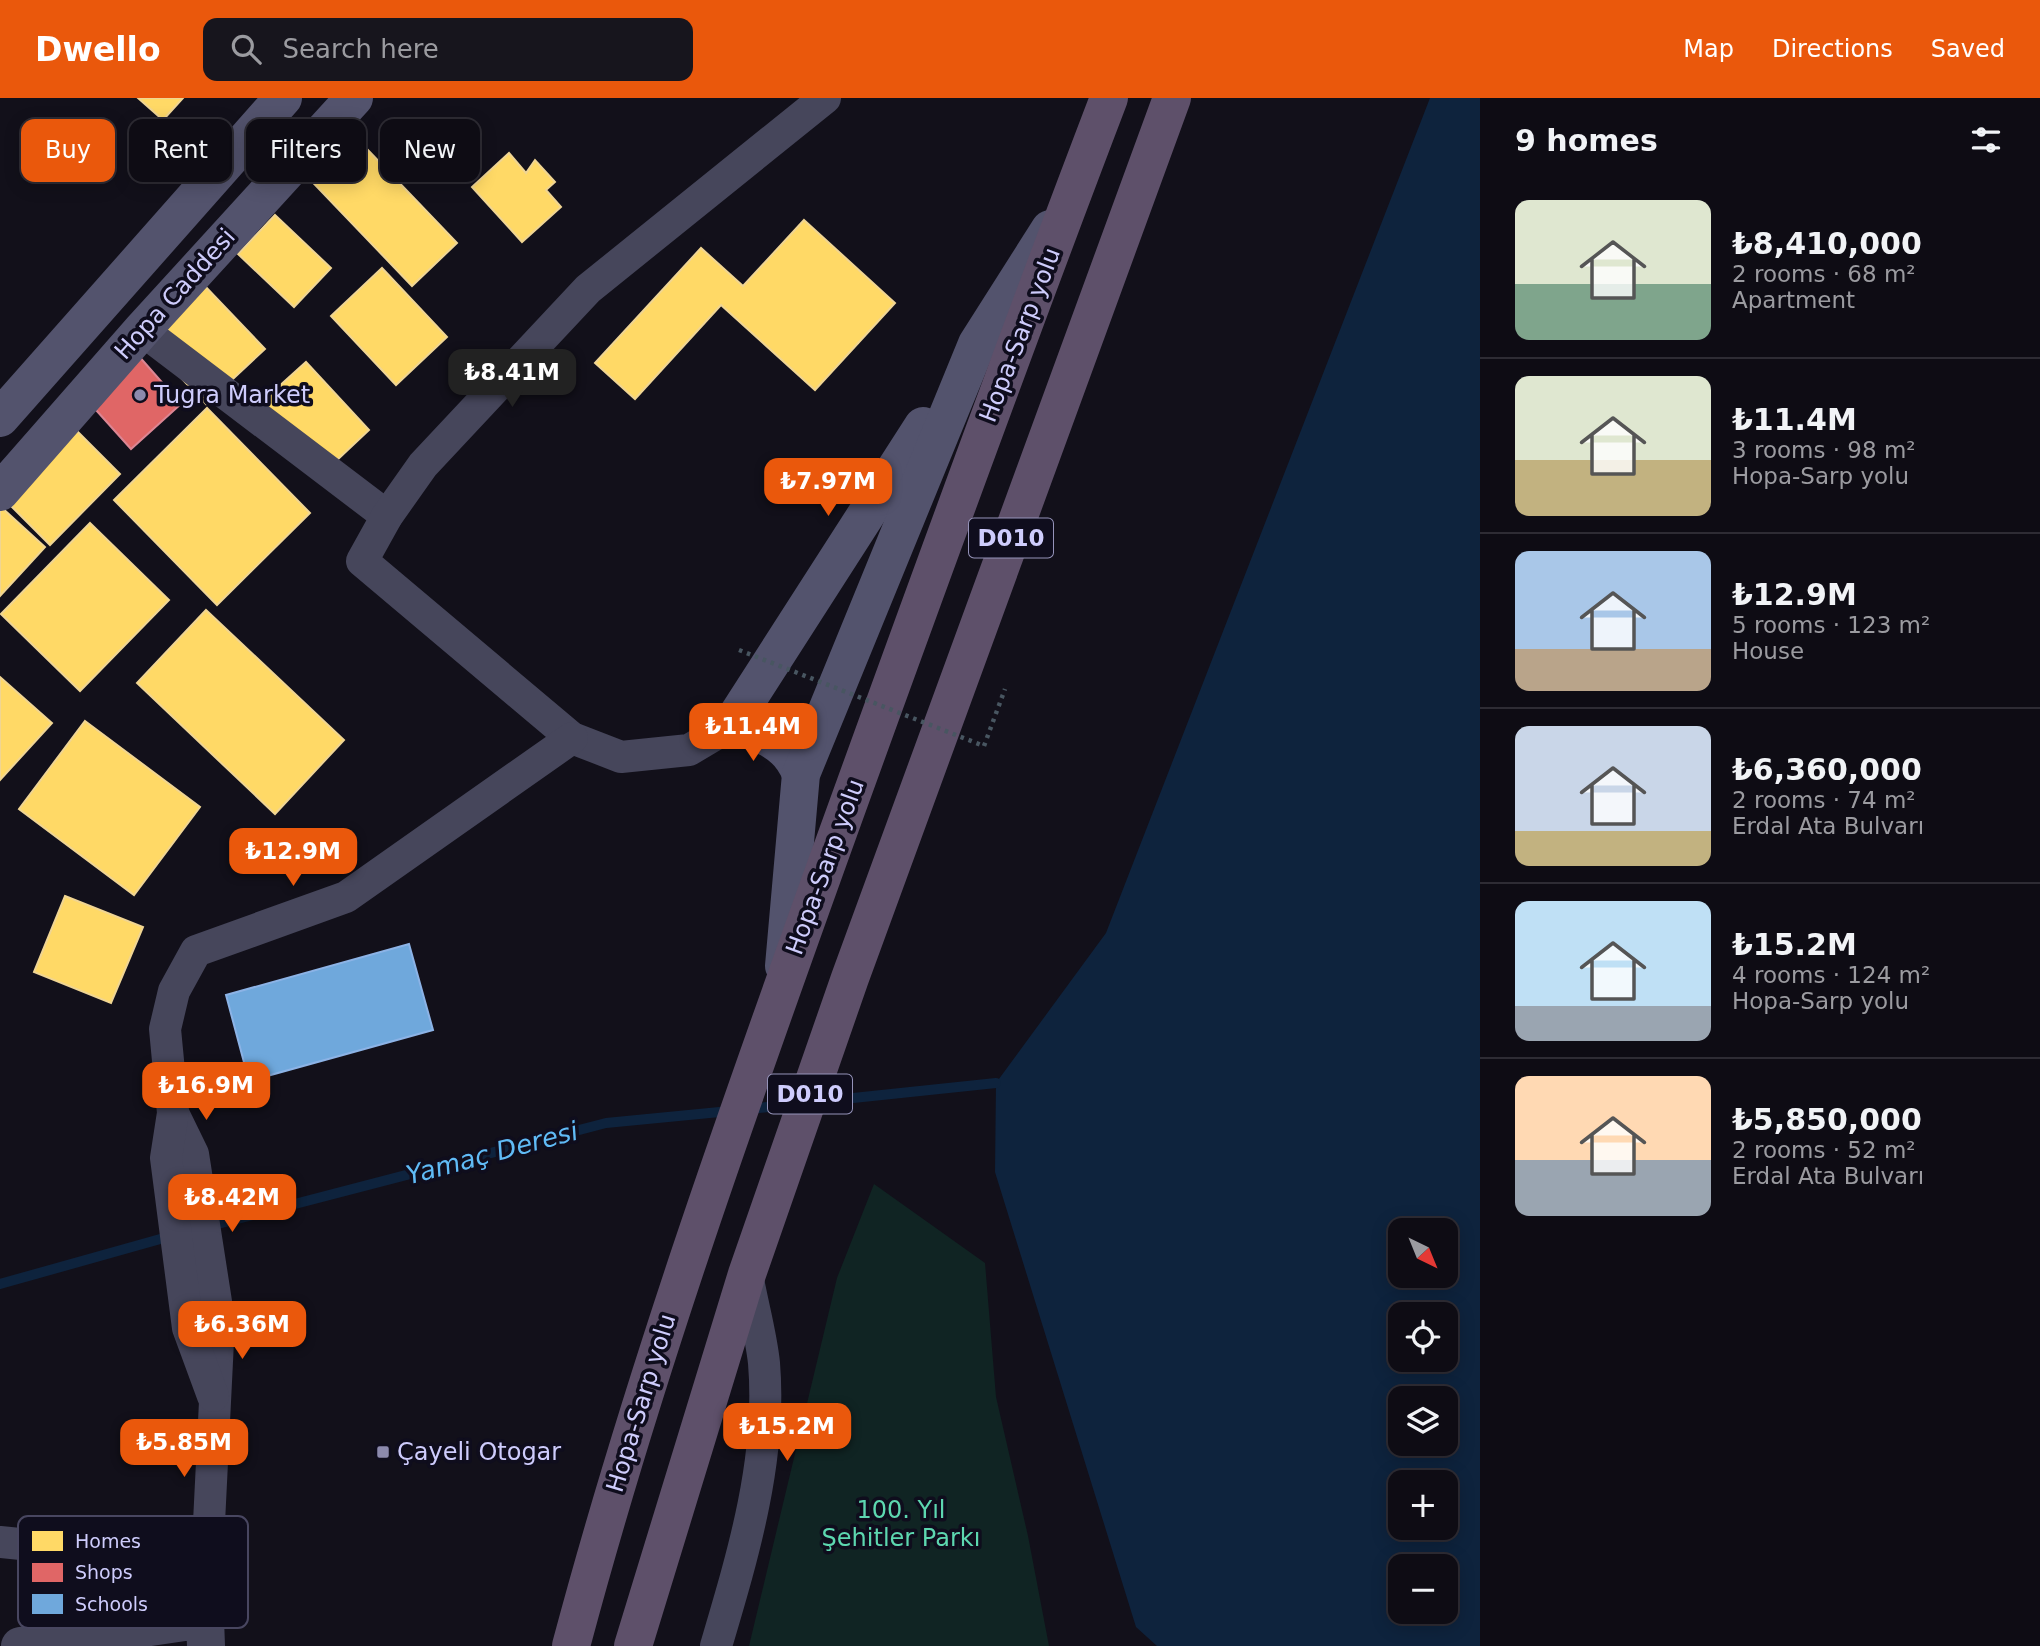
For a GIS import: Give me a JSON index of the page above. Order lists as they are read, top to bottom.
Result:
{
  "streets": {
    "highway": ["Hopa-Sarp yolu", "D010"],
    "main road": ["Hopa Caddesi"]
  },
  "water": ["Yamaç Deresi"],
  "parks": ["100. Yıl Şehitler Parkı"],
  "places": {
    "other": ["Tugra Market"],
    "transit": ["Çayeli Otogar"]
  },
  "legend": ["Homes", "Shops", "Schools"],
  "north": "bottom right",
  "page": {
    "header": "Dwello",
    "search": "Search here",
    "nav": ["Map", "Directions", "Saved"],
    "heading": "9 homes",
    "chip": [
      "Buy",
      "Rent",
      "Filters",
      "New"
    ],
    "list": [
      {
        "name": "₺8,410,000",
        "note": "2 rooms · 68 m² · Apartment"
      },
      {
        "name": "₺11.4M",
        "note": "3 rooms · 98 m² · Hopa-Sarp yolu"
      },
      {
        "name": "₺12.9M",
        "note": "5 rooms · 123 m² · House"
      },
      {
        "name": "₺6,360,000",
        "note": "2 rooms · 74 m² · Erdal Ata Bulvarı"
      },
      {
        "name": "₺15.2M",
        "note": "4 rooms · 124 m² · Hopa-Sarp yolu"
      },
      {
        "name": "₺5,850,000",
        "note": "2 rooms · 52 m² · Erdal Ata Bulvarı"
      }
    ],
    "price": [
      "₺8.41M",
      "₺7.97M",
      "₺11.4M",
      "₺12.9M",
      "₺16.9M",
      "₺8.42M",
      "₺6.36M",
      "₺15.2M",
      "₺5.85M"
    ],
    "map_buttons": ["+", "−"]
  }
}
